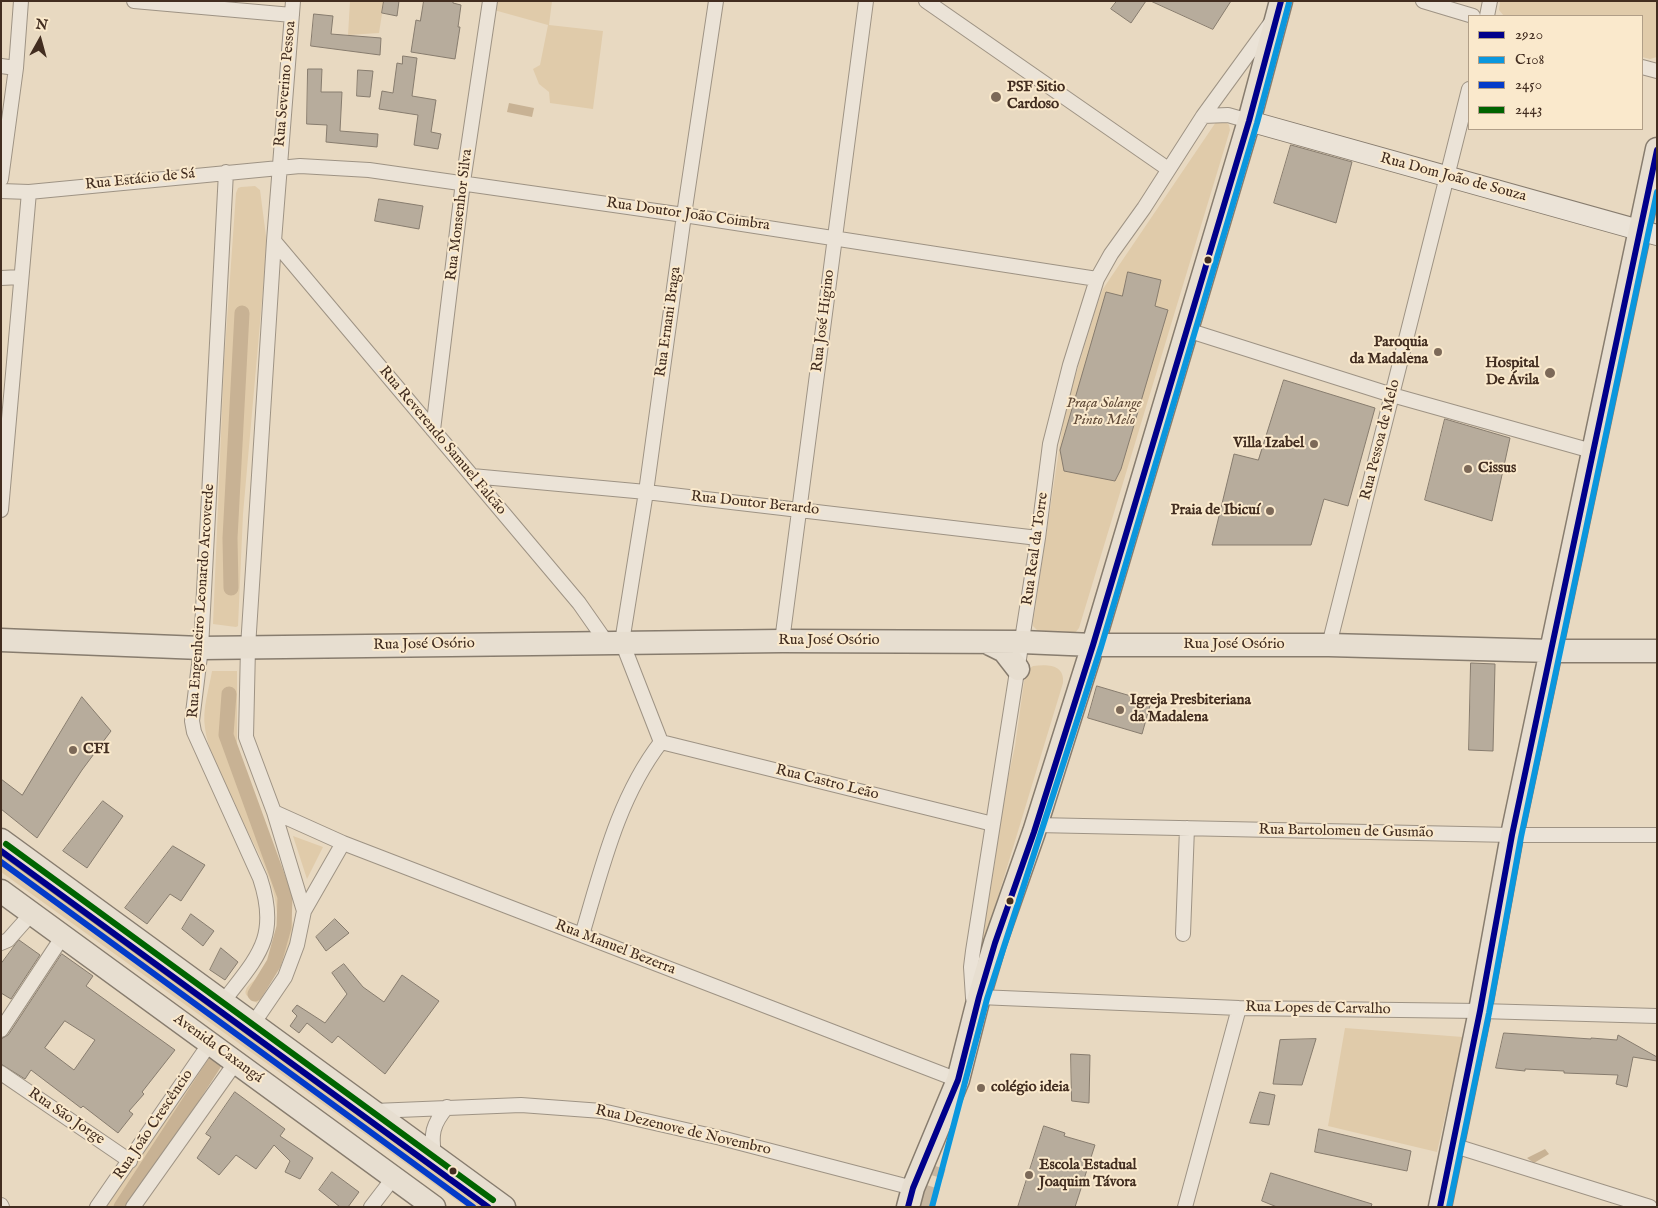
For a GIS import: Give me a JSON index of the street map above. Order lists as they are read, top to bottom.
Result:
{
  "streets": {
    "main road": ["Rua Real da Torre", "Rua José Osório", "Avenida Caxangá"],
    "street": [
      "Rua Severino Pessoa",
      "Rua Dom João de Souza",
      "Rua Estácio de Sá",
      "Rua Monsenhor Silva",
      "Rua Doutor João Coimbra",
      "Rua José Higino",
      "Rua Ernani Braga",
      "Rua Pessoa de Melo",
      "Rua Reverendo Samuel Falcão",
      "Rua Doutor Berardo",
      "Rua Engenheiro Leonardo Arcoverde",
      "Rua Castro Leão",
      "Rua Bartolomeu de Gusmão",
      "Rua Manuel Bezerra",
      "Rua Lopes de Carvalho",
      "Rua São Jorge",
      "Rua João Crescêncio",
      "Rua Dezenove de Novembro"
    ]
  },
  "crossings": [
    ["Rua Severino Pessoa", "Rua Estácio de Sá"],
    ["Rua Severino Pessoa", "Rua Doutor João Coimbra"],
    ["Rua Dom João de Souza", "Rua Pessoa de Melo"],
    ["Rua Dom João de Souza", "Rua Real da Torre"],
    ["Rua Estácio de Sá", "Rua Doutor João Coimbra"],
    ["Rua Estácio de Sá", "Rua Engenheiro Leonardo Arcoverde"],
    ["Rua Monsenhor Silva", "Rua Doutor João Coimbra"],
    ["Rua Monsenhor Silva", "Rua Reverendo Samuel Falcão"],
    ["Rua Doutor João Coimbra", "Rua José Higino"],
    ["Rua Doutor João Coimbra", "Rua Ernani Braga"],
    ["Rua Doutor João Coimbra", "Rua Real da Torre"],
    ["Rua José Higino", "Rua Doutor Berardo"],
    ["Rua José Higino", "Rua José Osório"],
    ["Rua Ernani Braga", "Rua Reverendo Samuel Falcão"],
    ["Rua Ernani Braga", "Rua Doutor Berardo"],
    ["Rua Ernani Braga", "Rua José Osório"],
    ["Rua Pessoa de Melo", "Rua José Osório"],
    ["Rua Reverendo Samuel Falcão", "Rua Doutor Berardo"],
    ["Rua Reverendo Samuel Falcão", "Rua José Osório"],
    ["Rua Reverendo Samuel Falcão", "Rua Castro Leão"],
    ["Rua Doutor Berardo", "Rua Real da Torre"],
    ["Rua Real da Torre", "Rua José Osório"],
    ["Rua Real da Torre", "Rua Castro Leão"],
    ["Rua Real da Torre", "Rua Bartolomeu de Gusmão"],
    ["Rua Real da Torre", "Rua Manuel Bezerra"],
    ["Rua Real da Torre", "Rua Lopes de Carvalho"],
    ["Rua Real da Torre", "Rua Dezenove de Novembro"],
    ["Rua Engenheiro Leonardo Arcoverde", "Rua José Osório"],
    ["Avenida Caxangá", "Rua João Crescêncio"],
    ["Rua São Jorge", "Rua João Crescêncio"]
  ],
  "parks": ["Praça Solange Pinto Melo"],
  "places": [
    "PSF Sitio Cardoso",
    "Paroquia da Madalena",
    "Hospital De Ávila",
    "Villa Izabel",
    "Cissus",
    "Praia de Ibicuí",
    "Igreja Presbiteriana da Madalena",
    "CFI",
    "colégio ideia",
    "Escola Estadual Joaquim Távora"
  ],
  "lines": [
    "transit line 2920",
    "transit line C108",
    "transit line 2443",
    "transit line 2450"
  ],
  "legend": [
    "2920",
    "C108",
    "2450",
    "2443"
  ],
  "north": "top"
}
